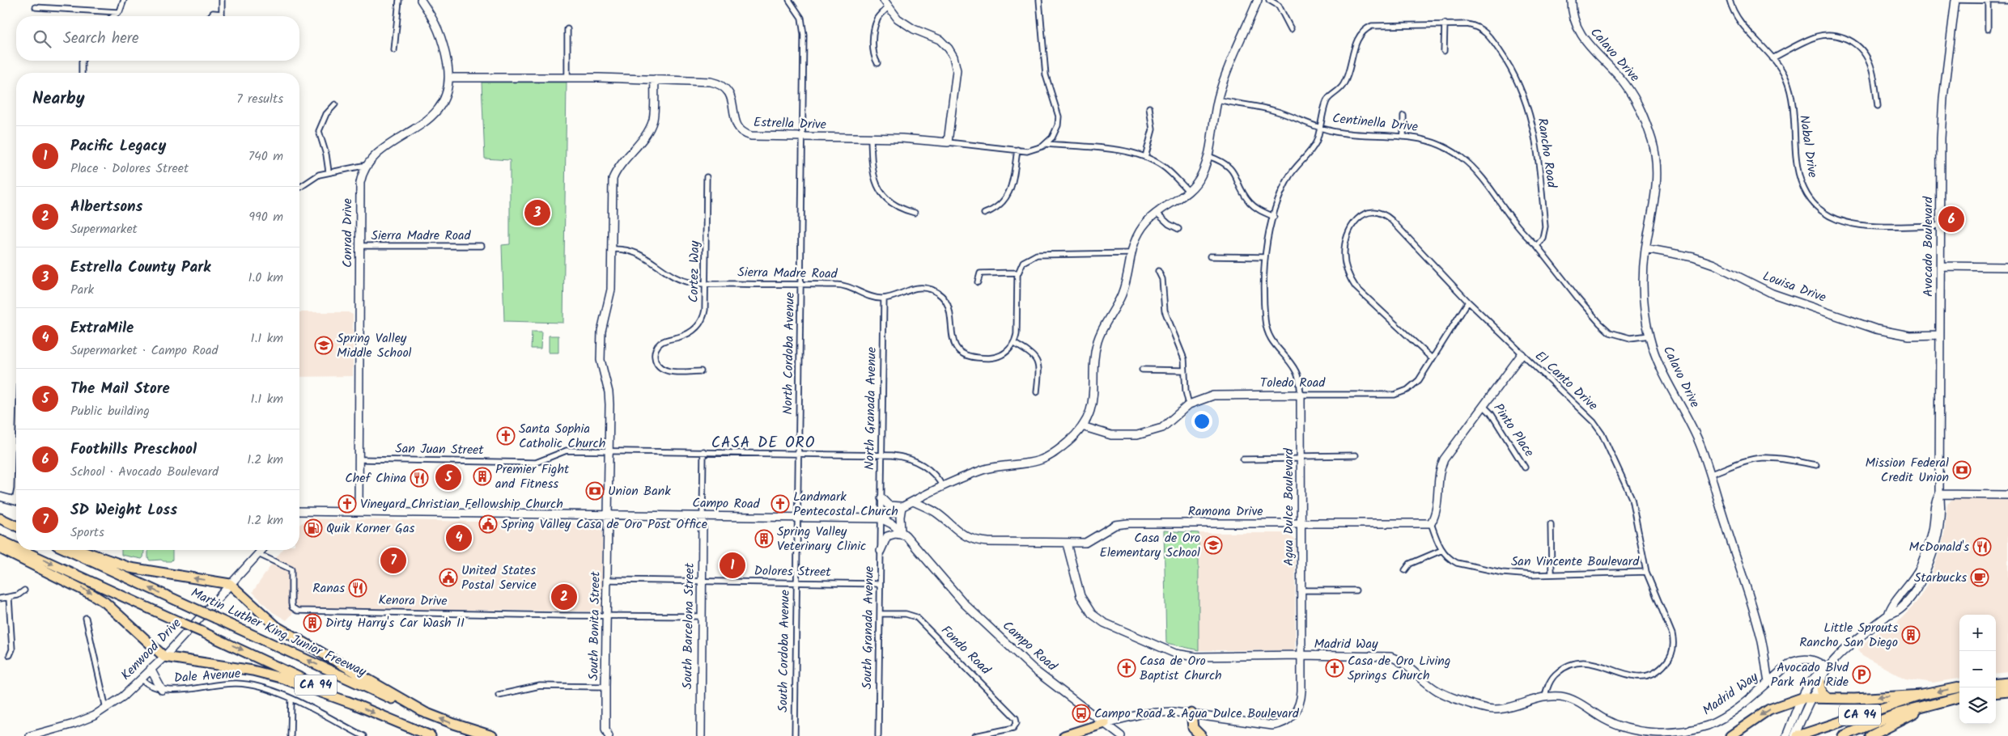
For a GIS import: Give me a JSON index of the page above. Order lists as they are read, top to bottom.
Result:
{
  "streets": {
    "highway": ["Martin Luther King Junior Freeway", "CA 94"],
    "street": [
      "Calavo Drive",
      "Centinella Drive",
      "Estrella Drive",
      "Nabal Drive",
      "Rancho Road",
      "Conrad Drive",
      "Sierra Madre Road",
      "Avocado Boulevard",
      "Cortez Way",
      "Louisa Drive",
      "North Cordoba Avenue",
      "El Canto Drive",
      "Toledo Road",
      "North Granada Avenue",
      "Pinto Place",
      "San Juan Street",
      "Campo Road",
      "Agua Dulce Boulevard",
      "Ramona Drive",
      "San Vincente Boulevard",
      "Dolores Street",
      "Kenora Drive",
      "South Bonita Street",
      "South Barcelona Street",
      "South Granada Avenue",
      "Madrid Way",
      "Kenwood Drive",
      "Fondo Road",
      "South Cordoba Avenue",
      "Dale Avenue"
    ]
  },
  "crossings": [
    ["Calavo Drive", "Louisa Drive"],
    ["Calavo Drive", "Madrid Way"],
    ["Centinella Drive", "Rancho Road"],
    ["Centinella Drive", "Agua Dulce Boulevard"],
    ["Estrella Drive", "Conrad Drive"],
    ["Estrella Drive", "North Cordoba Avenue"],
    ["Estrella Drive", "South Bonita Street"],
    ["Nabal Drive", "Avocado Boulevard"],
    ["Rancho Road", "Agua Dulce Boulevard"],
    ["Conrad Drive", "Sierra Madre Road"],
    ["Conrad Drive", "San Juan Street"],
    ["Conrad Drive", "Campo Road"],
    ["Sierra Madre Road", "Cortez Way"],
    ["Sierra Madre Road", "North Cordoba Avenue"],
    ["Sierra Madre Road", "North Granada Avenue"],
    ["Sierra Madre Road", "South Bonita Street"],
    ["Avocado Boulevard", "Louisa Drive"],
    ["Avocado Boulevard", "Madrid Way"],
    ["Avocado Boulevard", "CA 94"],
    ["North Cordoba Avenue", "San Juan Street"],
    ["North Cordoba Avenue", "Campo Road"],
    ["North Cordoba Avenue", "South Cordoba Avenue"],
    ["El Canto Drive", "Toledo Road"],
    ["El Canto Drive", "San Vincente Boulevard"],
    ["El Canto Drive", "Madrid Way"],
    ["Toledo Road", "Agua Dulce Boulevard"],
    ["North Granada Avenue", "San Juan Street"],
    ["North Granada Avenue", "Campo Road"],
    ["North Granada Avenue", "South Granada Avenue"],
    ["San Juan Street", "South Bonita Street"],
    ["Campo Road", "Agua Dulce Boulevard"],
    ["Campo Road", "South Bonita Street"],
    ["Campo Road", "South Barcelona Street"],
    ["Campo Road", "South Granada Avenue"],
    ["Campo Road", "South Cordoba Avenue"],
    ["Agua Dulce Boulevard", "Ramona Drive"],
    ["Agua Dulce Boulevard", "Madrid Way"],
    ["Ramona Drive", "San Vincente Boulevard"],
    ["Ramona Drive", "Madrid Way"],
    ["Dolores Street", "South Bonita Street"],
    ["Dolores Street", "South Barcelona Street"],
    ["Dolores Street", "South Granada Avenue"],
    ["Dolores Street", "South Cordoba Avenue"],
    ["Kenora Drive", "South Bonita Street"],
    ["Kenora Drive", "Kenwood Drive"],
    ["South Granada Avenue", "Fondo Road"],
    ["Kenwood Drive", "Dale Avenue"]
  ],
  "districts": ["CASA DE ORO"],
  "places": {
    "school or university": ["Spring Valley Middle School", "Casa de Oro Elementary School"],
    "church": [
      "Santa Sophia Catholic Church",
      "Vineyard Christian Fellowship Church",
      "Landmark Pentecostal Church",
      "Casa de Oro Baptist Church",
      "Casa de Oro Living Springs Church"
    ],
    "bank": ["Mission Federal Credit Union", "Union Bank"],
    "building": [
      "Premier Fight and Fitness",
      "Spring Valley Veterinary Clinic",
      "Dirty Harry's Car Wash II",
      "Little Sprouts Rancho San Diego"
    ],
    "restaurant": ["Chef China", "McDonald's", "Ranas"],
    "public building": ["Spring Valley Casa de Oro Post Office", "United States Postal Service"],
    "fuel station": ["Quik Korner Gas"],
    "cafe": ["Starbucks"],
    "parking": ["Avocado Blvd Park And Ride"],
    "bus stop": ["Campo Road & Agua Dulce Boulevard"]
  },
  "page": {
    "search": "Search here",
    "heading": ["Nearby", "7 results"],
    "list": [
      {
        "mark": "1",
        "name": "Pacific Legacy",
        "note": "Place · Dolores Street",
        "value": "740 m"
      },
      {
        "mark": "2",
        "name": "Albertsons",
        "note": "Supermarket",
        "value": "990 m"
      },
      {
        "mark": "3",
        "name": "Estrella County Park",
        "note": "Park",
        "value": "1.0 km"
      },
      {
        "mark": "4",
        "name": "ExtraMile",
        "note": "Supermarket · Campo Road",
        "value": "1.1 km"
      },
      {
        "mark": "5",
        "name": "The Mail Store",
        "note": "Public building",
        "value": "1.1 km"
      },
      {
        "mark": "6",
        "name": "Foothills Preschool",
        "note": "School · Avocado Boulevard",
        "value": "1.2 km"
      },
      {
        "mark": "7",
        "name": "SD Weight Loss",
        "note": "Sports",
        "value": "1.2 km"
      }
    ],
    "pins": [
      "3",
      "6",
      "5",
      "4",
      "7",
      "1",
      "2"
    ],
    "map_buttons": ["+", "−"]
  }
}
